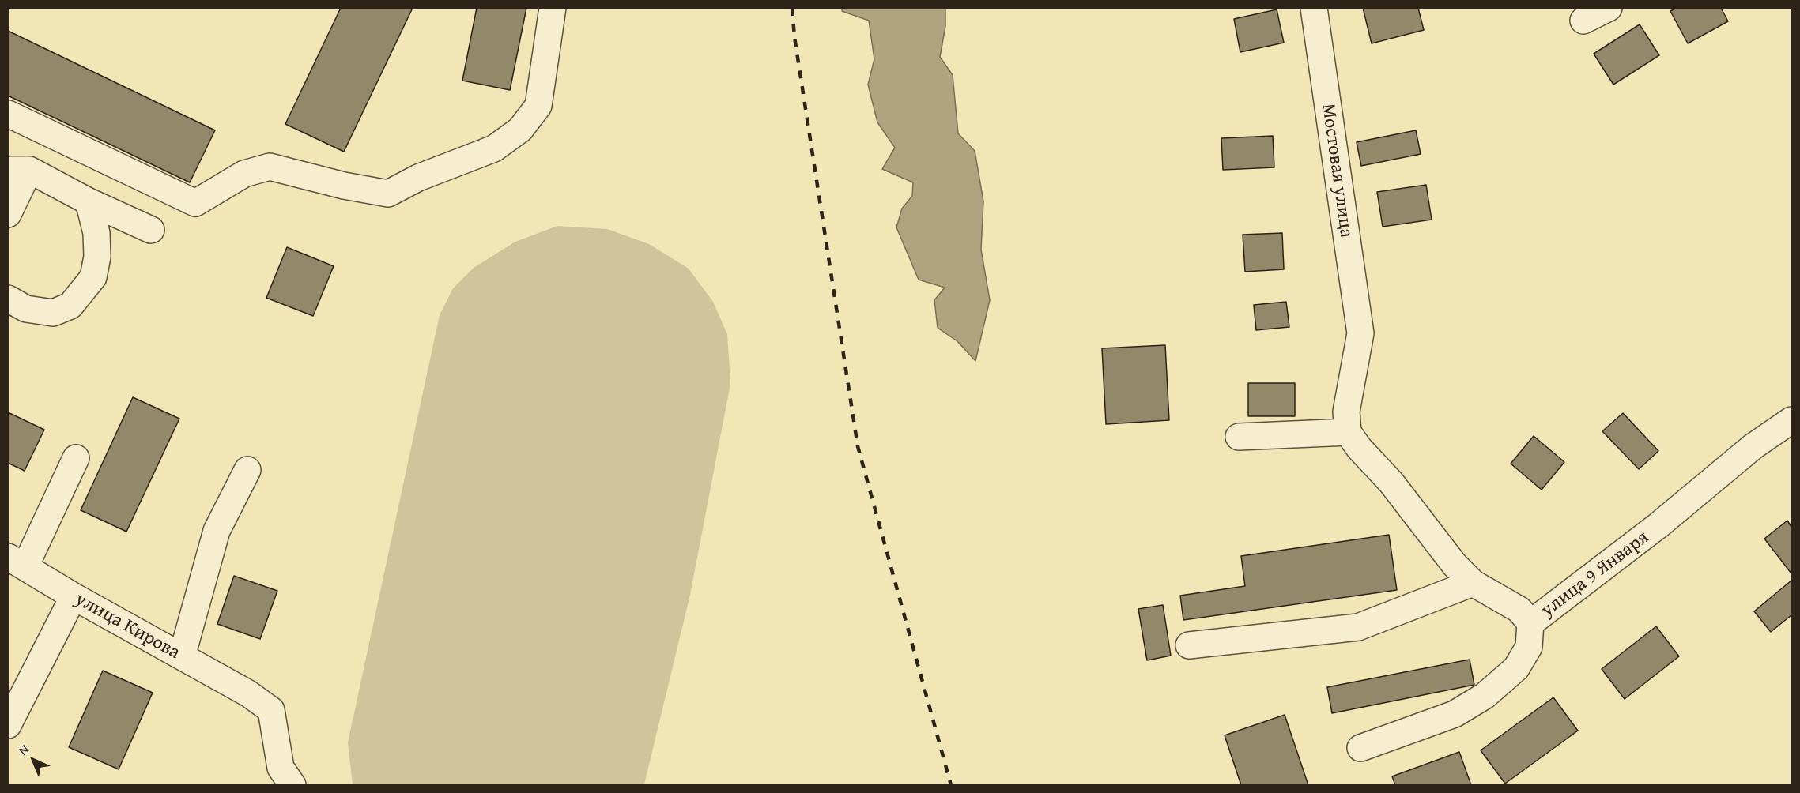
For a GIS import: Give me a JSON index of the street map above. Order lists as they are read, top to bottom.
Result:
{
  "streets": {
    "street": ["Мостовая улица", "улица 9 Января", "улица Кирова"]
  },
  "north": "top left"
}
